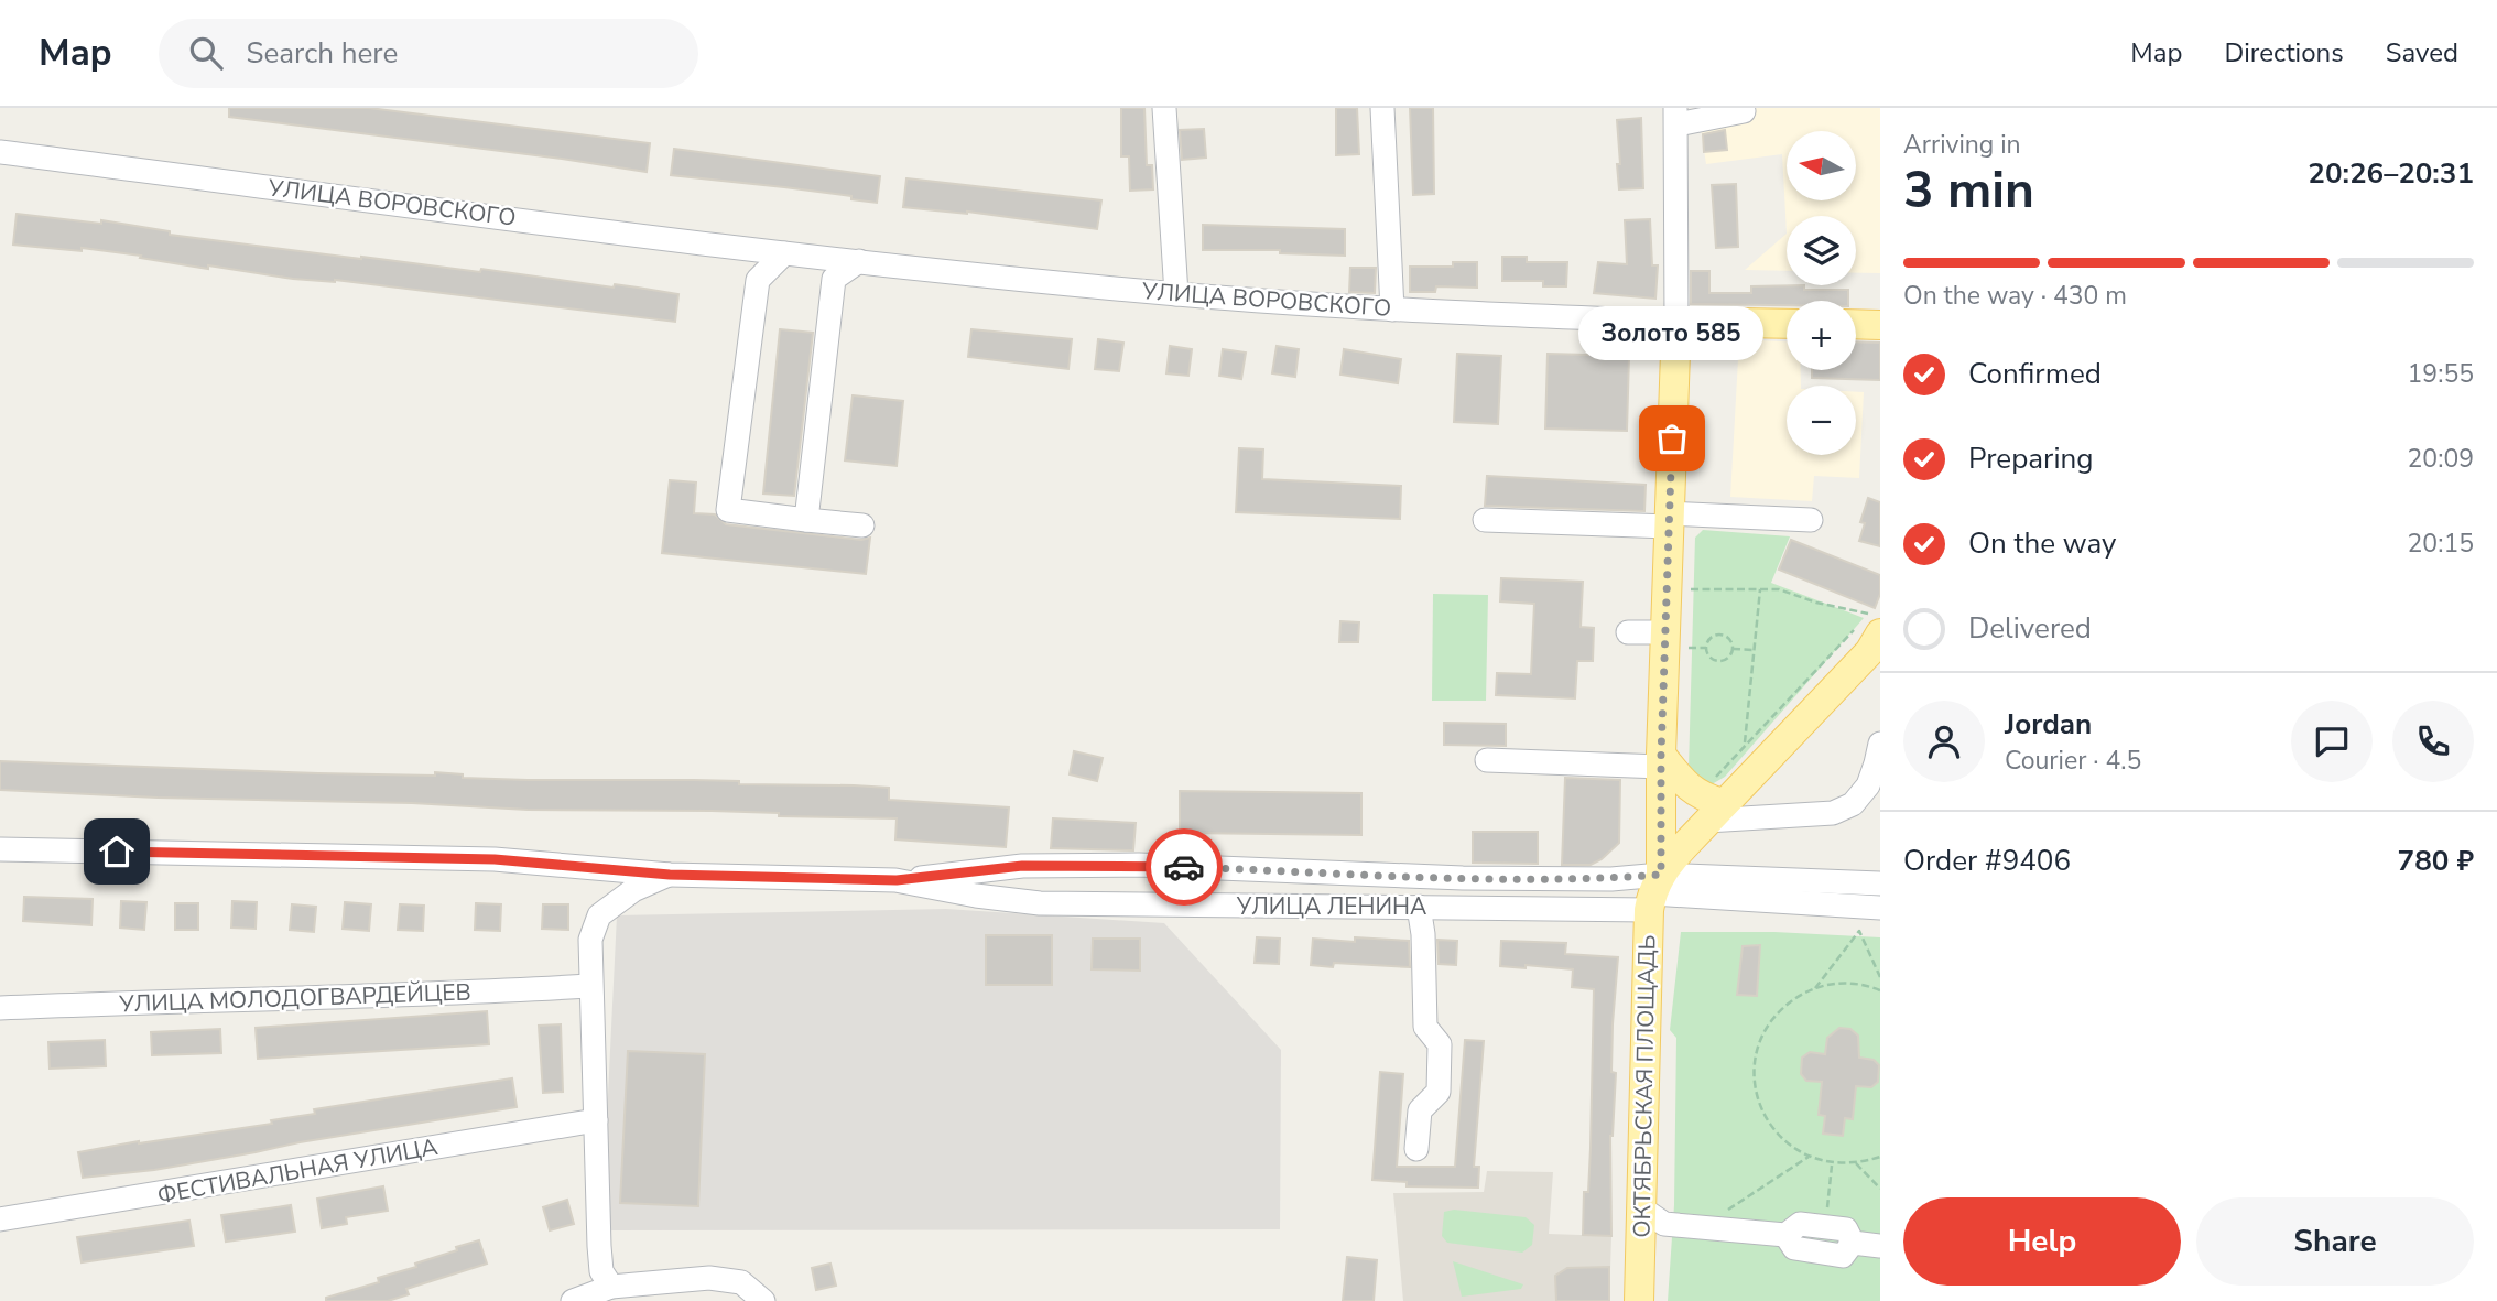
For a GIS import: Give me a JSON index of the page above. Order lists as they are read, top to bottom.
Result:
{
  "streets": {
    "main road": ["ОКТЯБРЬСКАЯ ПЛОЩАДЬ"],
    "street": [
      "УЛИЦА ВОРОВСКОГО",
      "УЛИЦА ЛЕНИНА",
      "УЛИЦА МОЛОДОГВАРДЕЙЦЕВ",
      "ФЕСТИВАЛЬНАЯ УЛИЦА"
    ]
  },
  "crossings": [
    ["УЛИЦА ВОРОВСКОГО", "ОКТЯБРЬСКАЯ ПЛОЩАДЬ"],
    ["УЛИЦА ЛЕНИНА", "ОКТЯБРЬСКАЯ ПЛОЩАДЬ"]
  ],
  "places": ["Золото 585"],
  "north": "left",
  "page": {
    "header": "Map",
    "search": "Search here",
    "nav": ["Map", "Directions", "Saved"],
    "heading": ["3 min", "Arriving in", "20:26–20:31"],
    "panel": [
      "Jordan",
      "Courier · 4.5",
      "Order #9406",
      "780 ₽"
    ],
    "map_buttons": ["+", "−"],
    "bar": "On the way · 430 m",
    "bubble": "Золото 585",
    "list": [
      ["Confirmed", "19:55"],
      ["Preparing", "20:09"],
      ["On the way", "20:15"],
      "Delivered"
    ],
    "buttons": ["Help", "Share"]
  }
}
